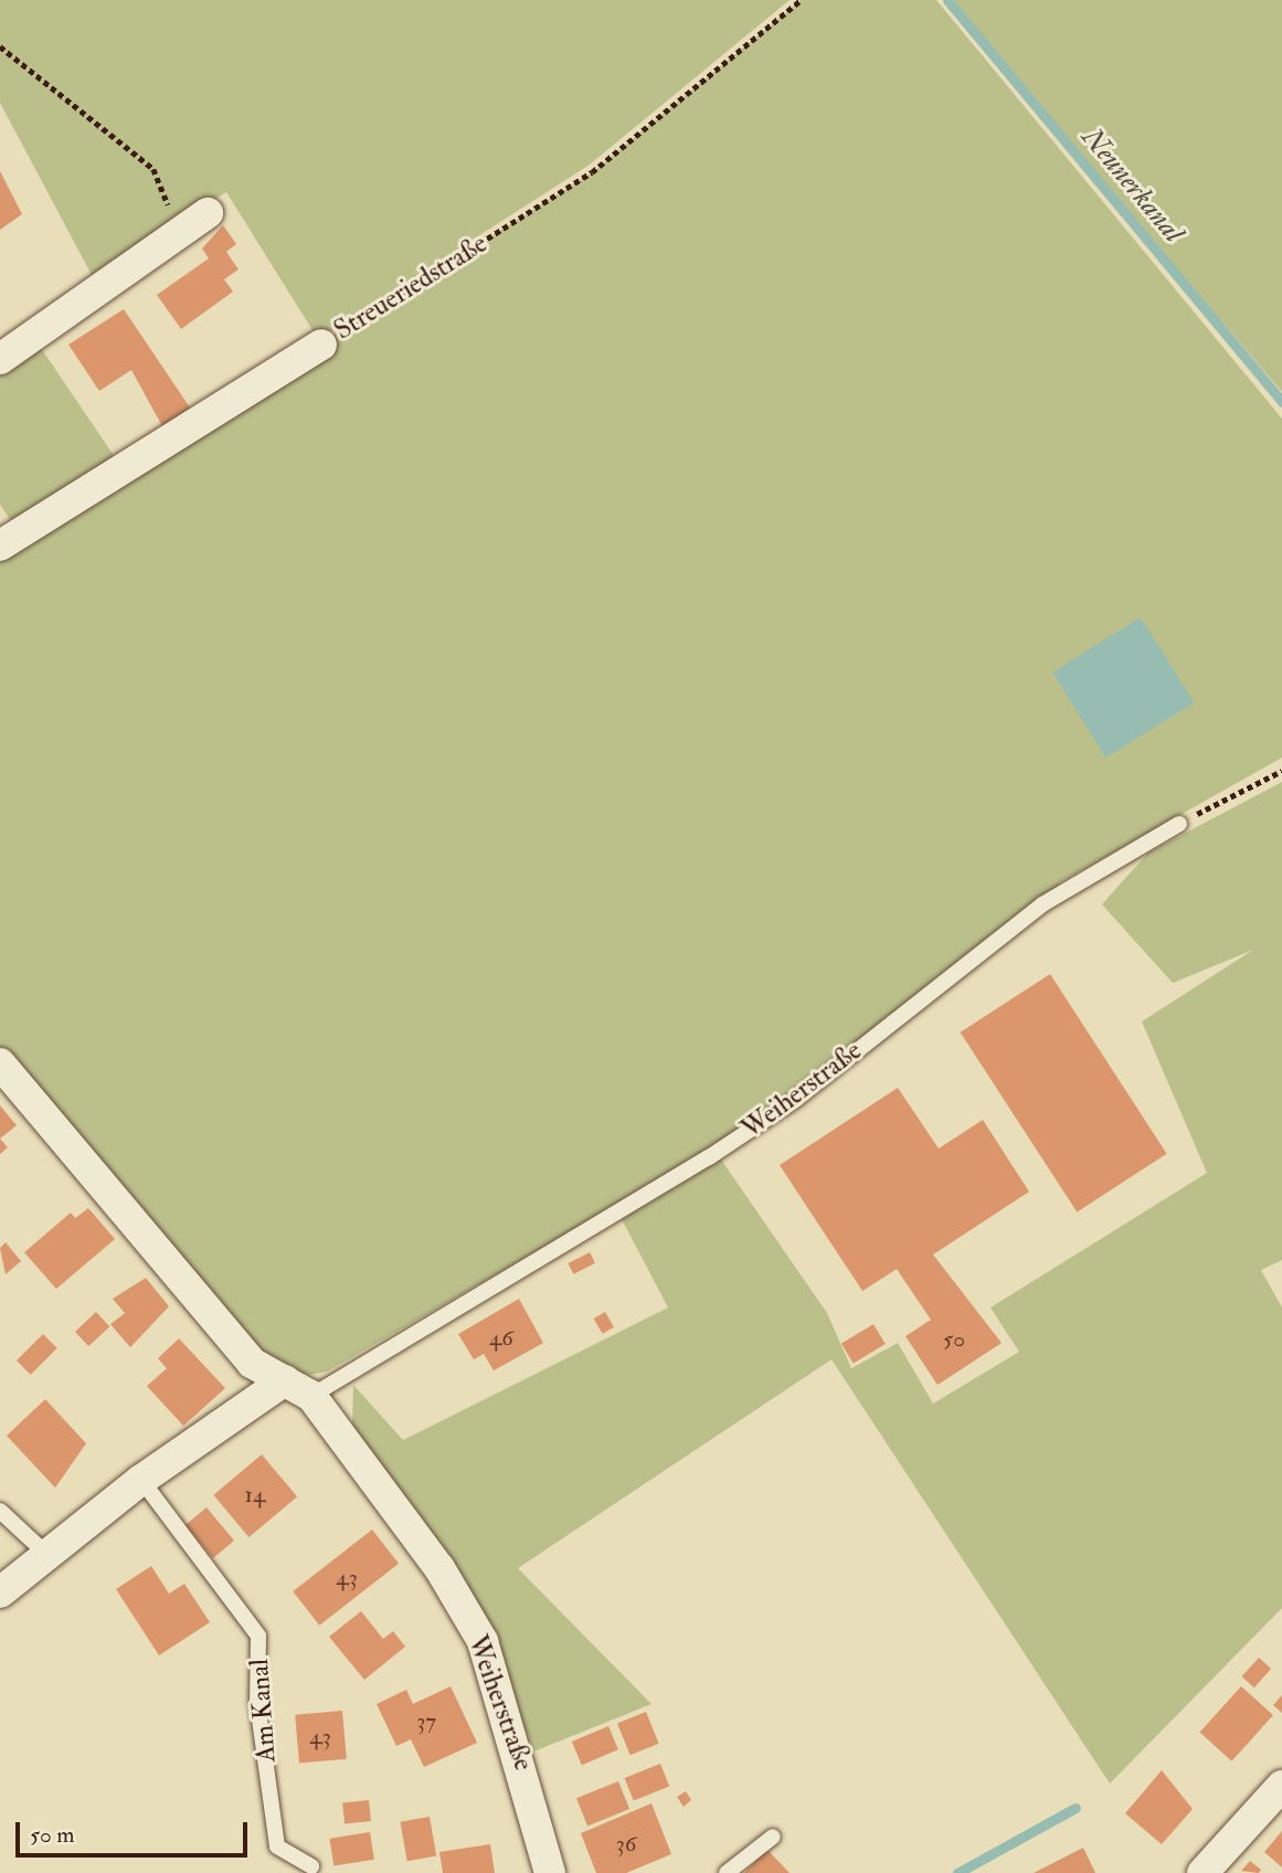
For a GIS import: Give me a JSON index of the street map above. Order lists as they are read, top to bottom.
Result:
{
  "streets": {
    "street": ["Streueriedstraße", "Weiherstraße"],
    "lane": ["Am Kanal"]
  },
  "water": ["Neunerkanal"],
  "house_numbers": [
    "46",
    "50",
    "14",
    "43",
    "37",
    "43",
    "36"
  ],
  "scale_bar": "50 m"
}
